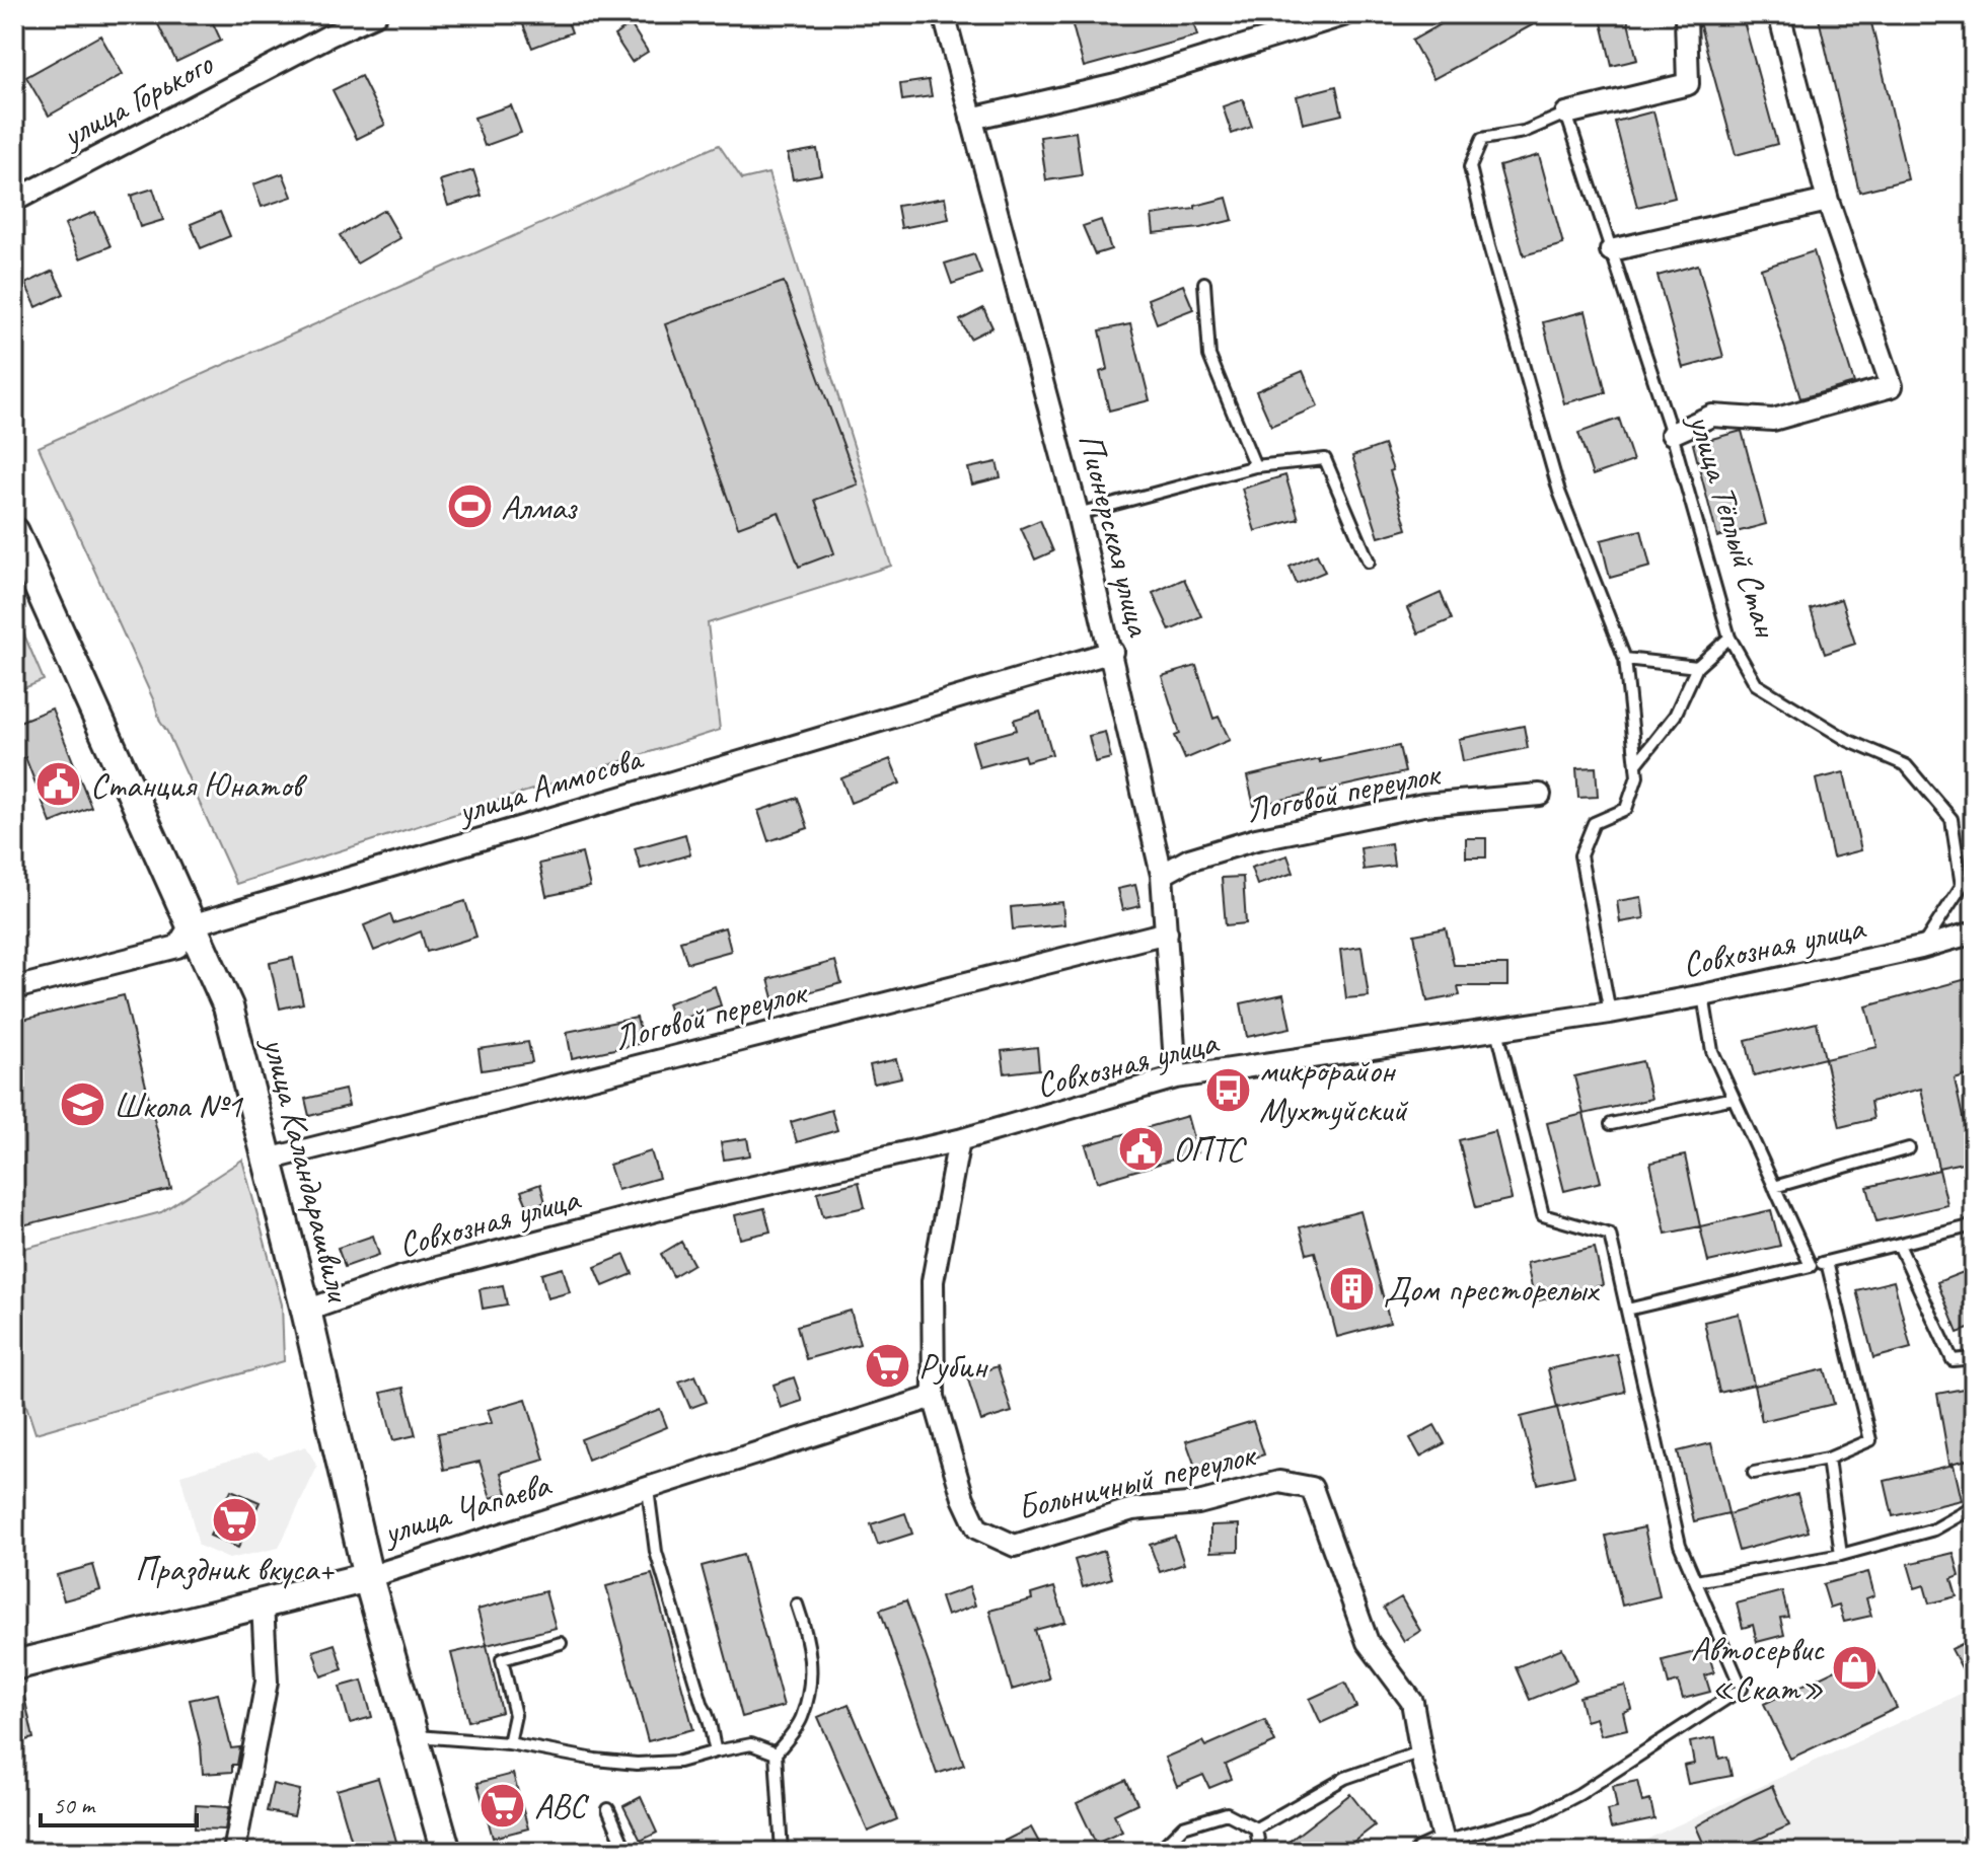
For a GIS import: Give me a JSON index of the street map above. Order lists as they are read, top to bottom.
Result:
{
  "streets": {
    "main road": ["улица Каландарашвили", "улица Чапаева"],
    "street": [
      "улица Горького",
      "Пионерская улица",
      "улица Аммосова",
      "Логовой переулок",
      "Совхозная улица",
      "Больничный переулок"
    ],
    "lane": ["улица Тёплый Стан"]
  },
  "crossings": [
    ["улица Тёплый Стан", "Совхозная улица"],
    ["Пионерская улица", "улица Аммосова"],
    ["Пионерская улица", "Логовой переулок"],
    ["Пионерская улица", "Совхозная улица"],
    ["улица Аммосова", "улица Каландарашвили"],
    ["Логовой переулок", "улица Каландарашвили"],
    ["Совхозная улица", "улица Каландарашвили"],
    ["улица Каландарашвили", "улица Чапаева"],
    ["Больничный переулок", "улица Чапаева"]
  ],
  "places": {
    "sports": ["Алмаз"],
    "public building": ["Станция Юнатов", "ОПТС"],
    "bus stop": ["микрорайон Мухтуйский"],
    "school or university": ["Школа №1"],
    "building": ["Дом престорелых"],
    "supermarket": ["Рубин", "Праздник вкуса+", "ABC"],
    "shop": ["Автосервис «Скат»"]
  },
  "scale_bar": "50 m"
}
